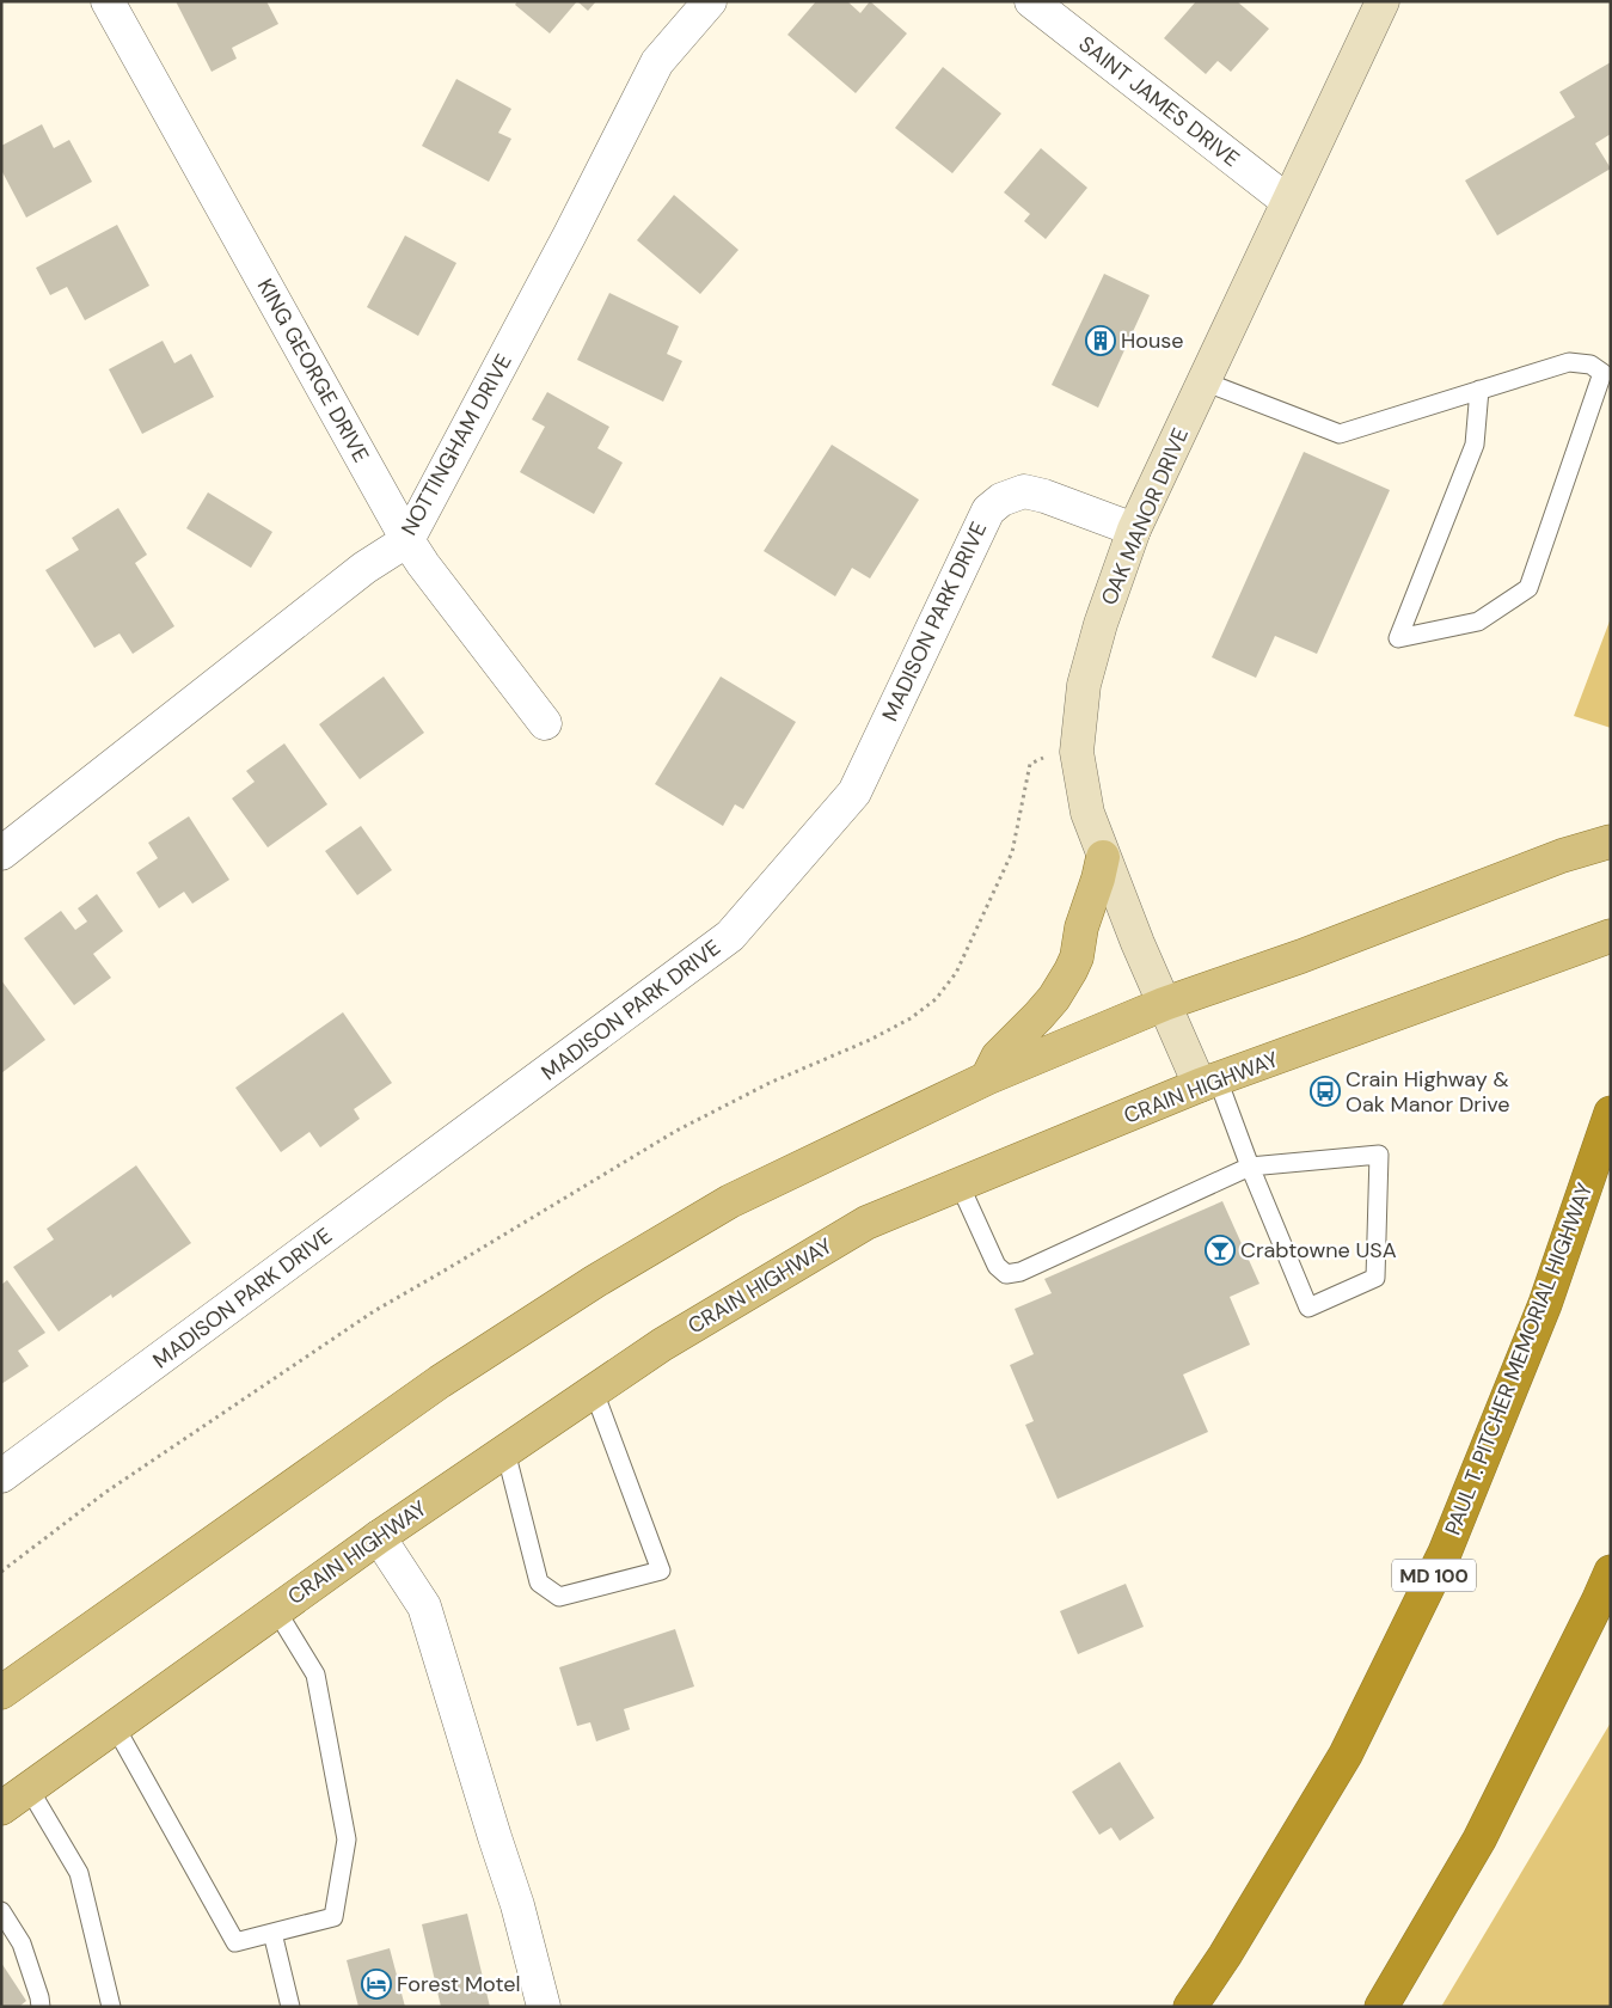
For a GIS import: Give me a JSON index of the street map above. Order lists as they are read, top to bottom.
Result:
{
  "streets": {
    "highway": ["PAUL T. PITCHER MEMORIAL HIGHWAY", "MD 100"],
    "main road": ["CRAIN HIGHWAY"],
    "street": [
      "SAINT JAMES DRIVE",
      "KING GEORGE DRIVE",
      "NOTTINGHAM DRIVE",
      "OAK MANOR DRIVE",
      "MADISON PARK DRIVE"
    ]
  },
  "crossings": [
    ["SAINT JAMES DRIVE", "OAK MANOR DRIVE"],
    ["KING GEORGE DRIVE", "NOTTINGHAM DRIVE"],
    ["OAK MANOR DRIVE", "MADISON PARK DRIVE"],
    ["OAK MANOR DRIVE", "CRAIN HIGHWAY"]
  ],
  "places": {
    "building": ["House"],
    "bus stop": ["Crain Highway & Oak Manor Drive"],
    "bar": ["Crabtowne USA"],
    "hotel": ["Forest Motel"]
  }
}
